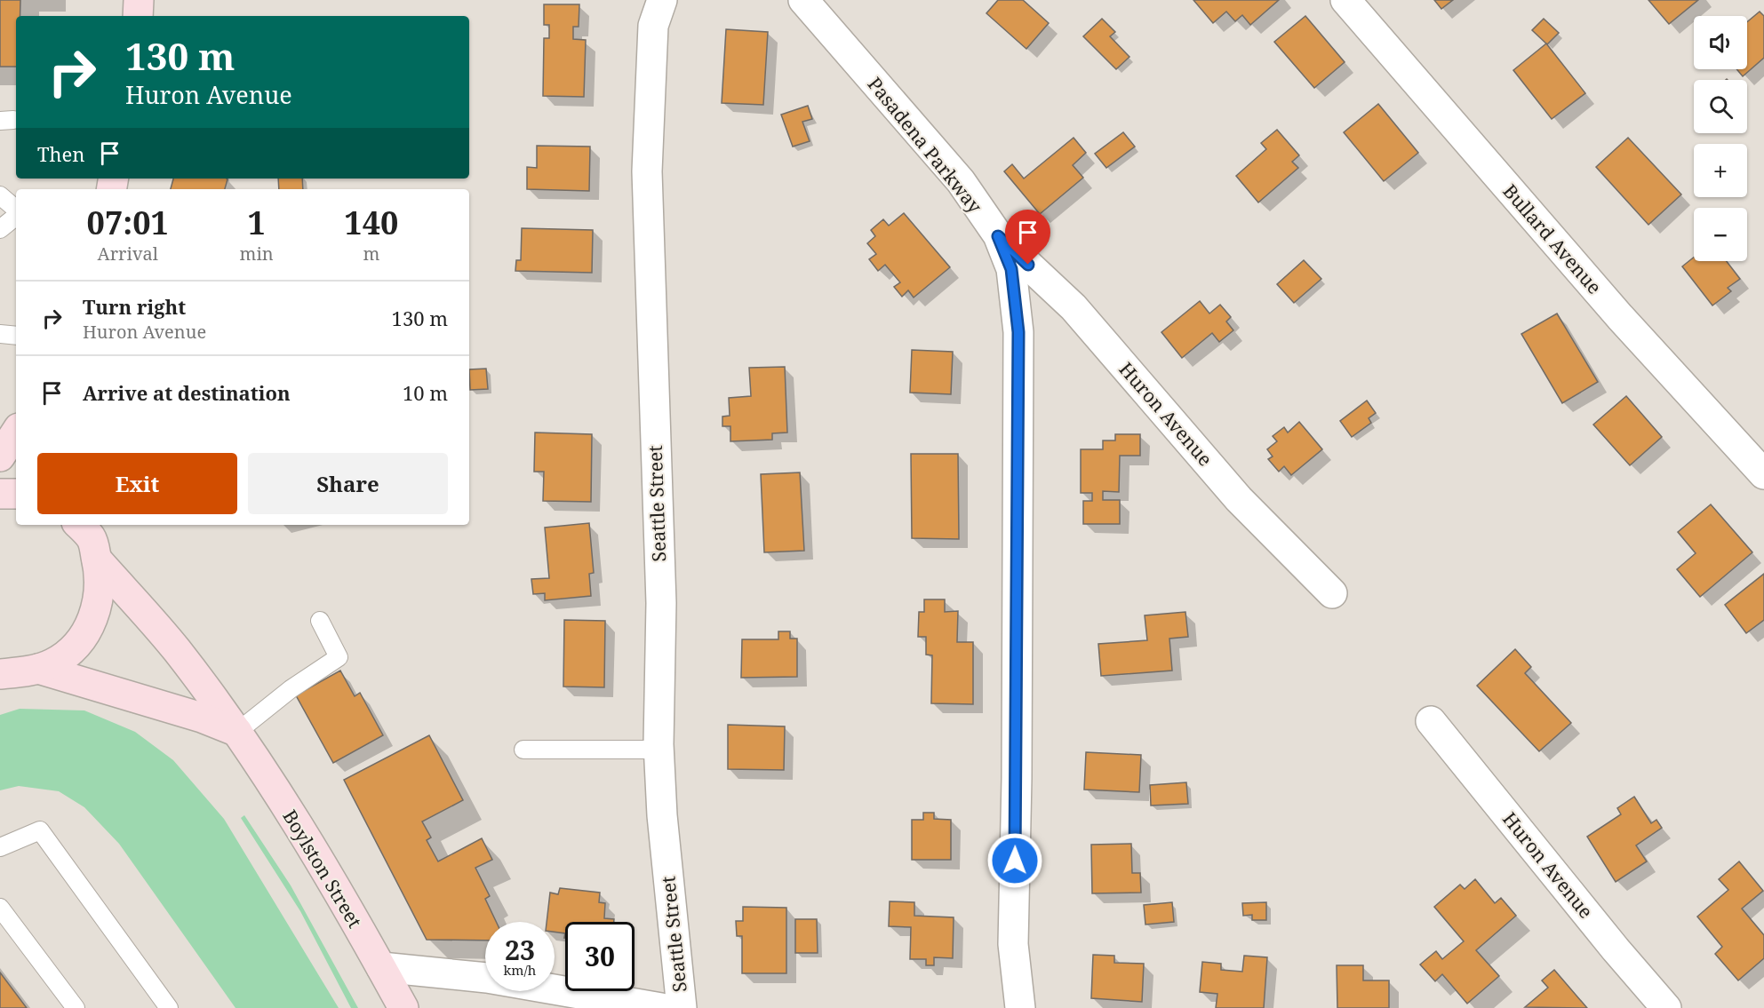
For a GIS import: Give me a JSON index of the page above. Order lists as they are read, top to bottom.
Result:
{
  "streets": {
    "main road": ["Boylston Street"],
    "street": [
      "Pasadena Parkway",
      "Bullard Avenue",
      "Huron Avenue",
      "Seattle Street"
    ]
  },
  "crossings": [
    ["Pasadena Parkway", "Huron Avenue"]
  ],
  "page": {
    "map_buttons": ["+", "−"],
    "turn": ["130 m", "Huron Avenue"],
    "then": "Then",
    "eta": [
      "07:01",
      "Arrival",
      "1",
      "min",
      "140",
      "m"
    ],
    "list": [
      {
        "name": "Turn right",
        "note": "Huron Avenue",
        "value": "130 m"
      },
      {
        "name": "Arrive at destination",
        "value": "10 m"
      }
    ],
    "buttons": ["Exit", "Share"],
    "speed": "23 km/h",
    "limit": "30"
  }
}
